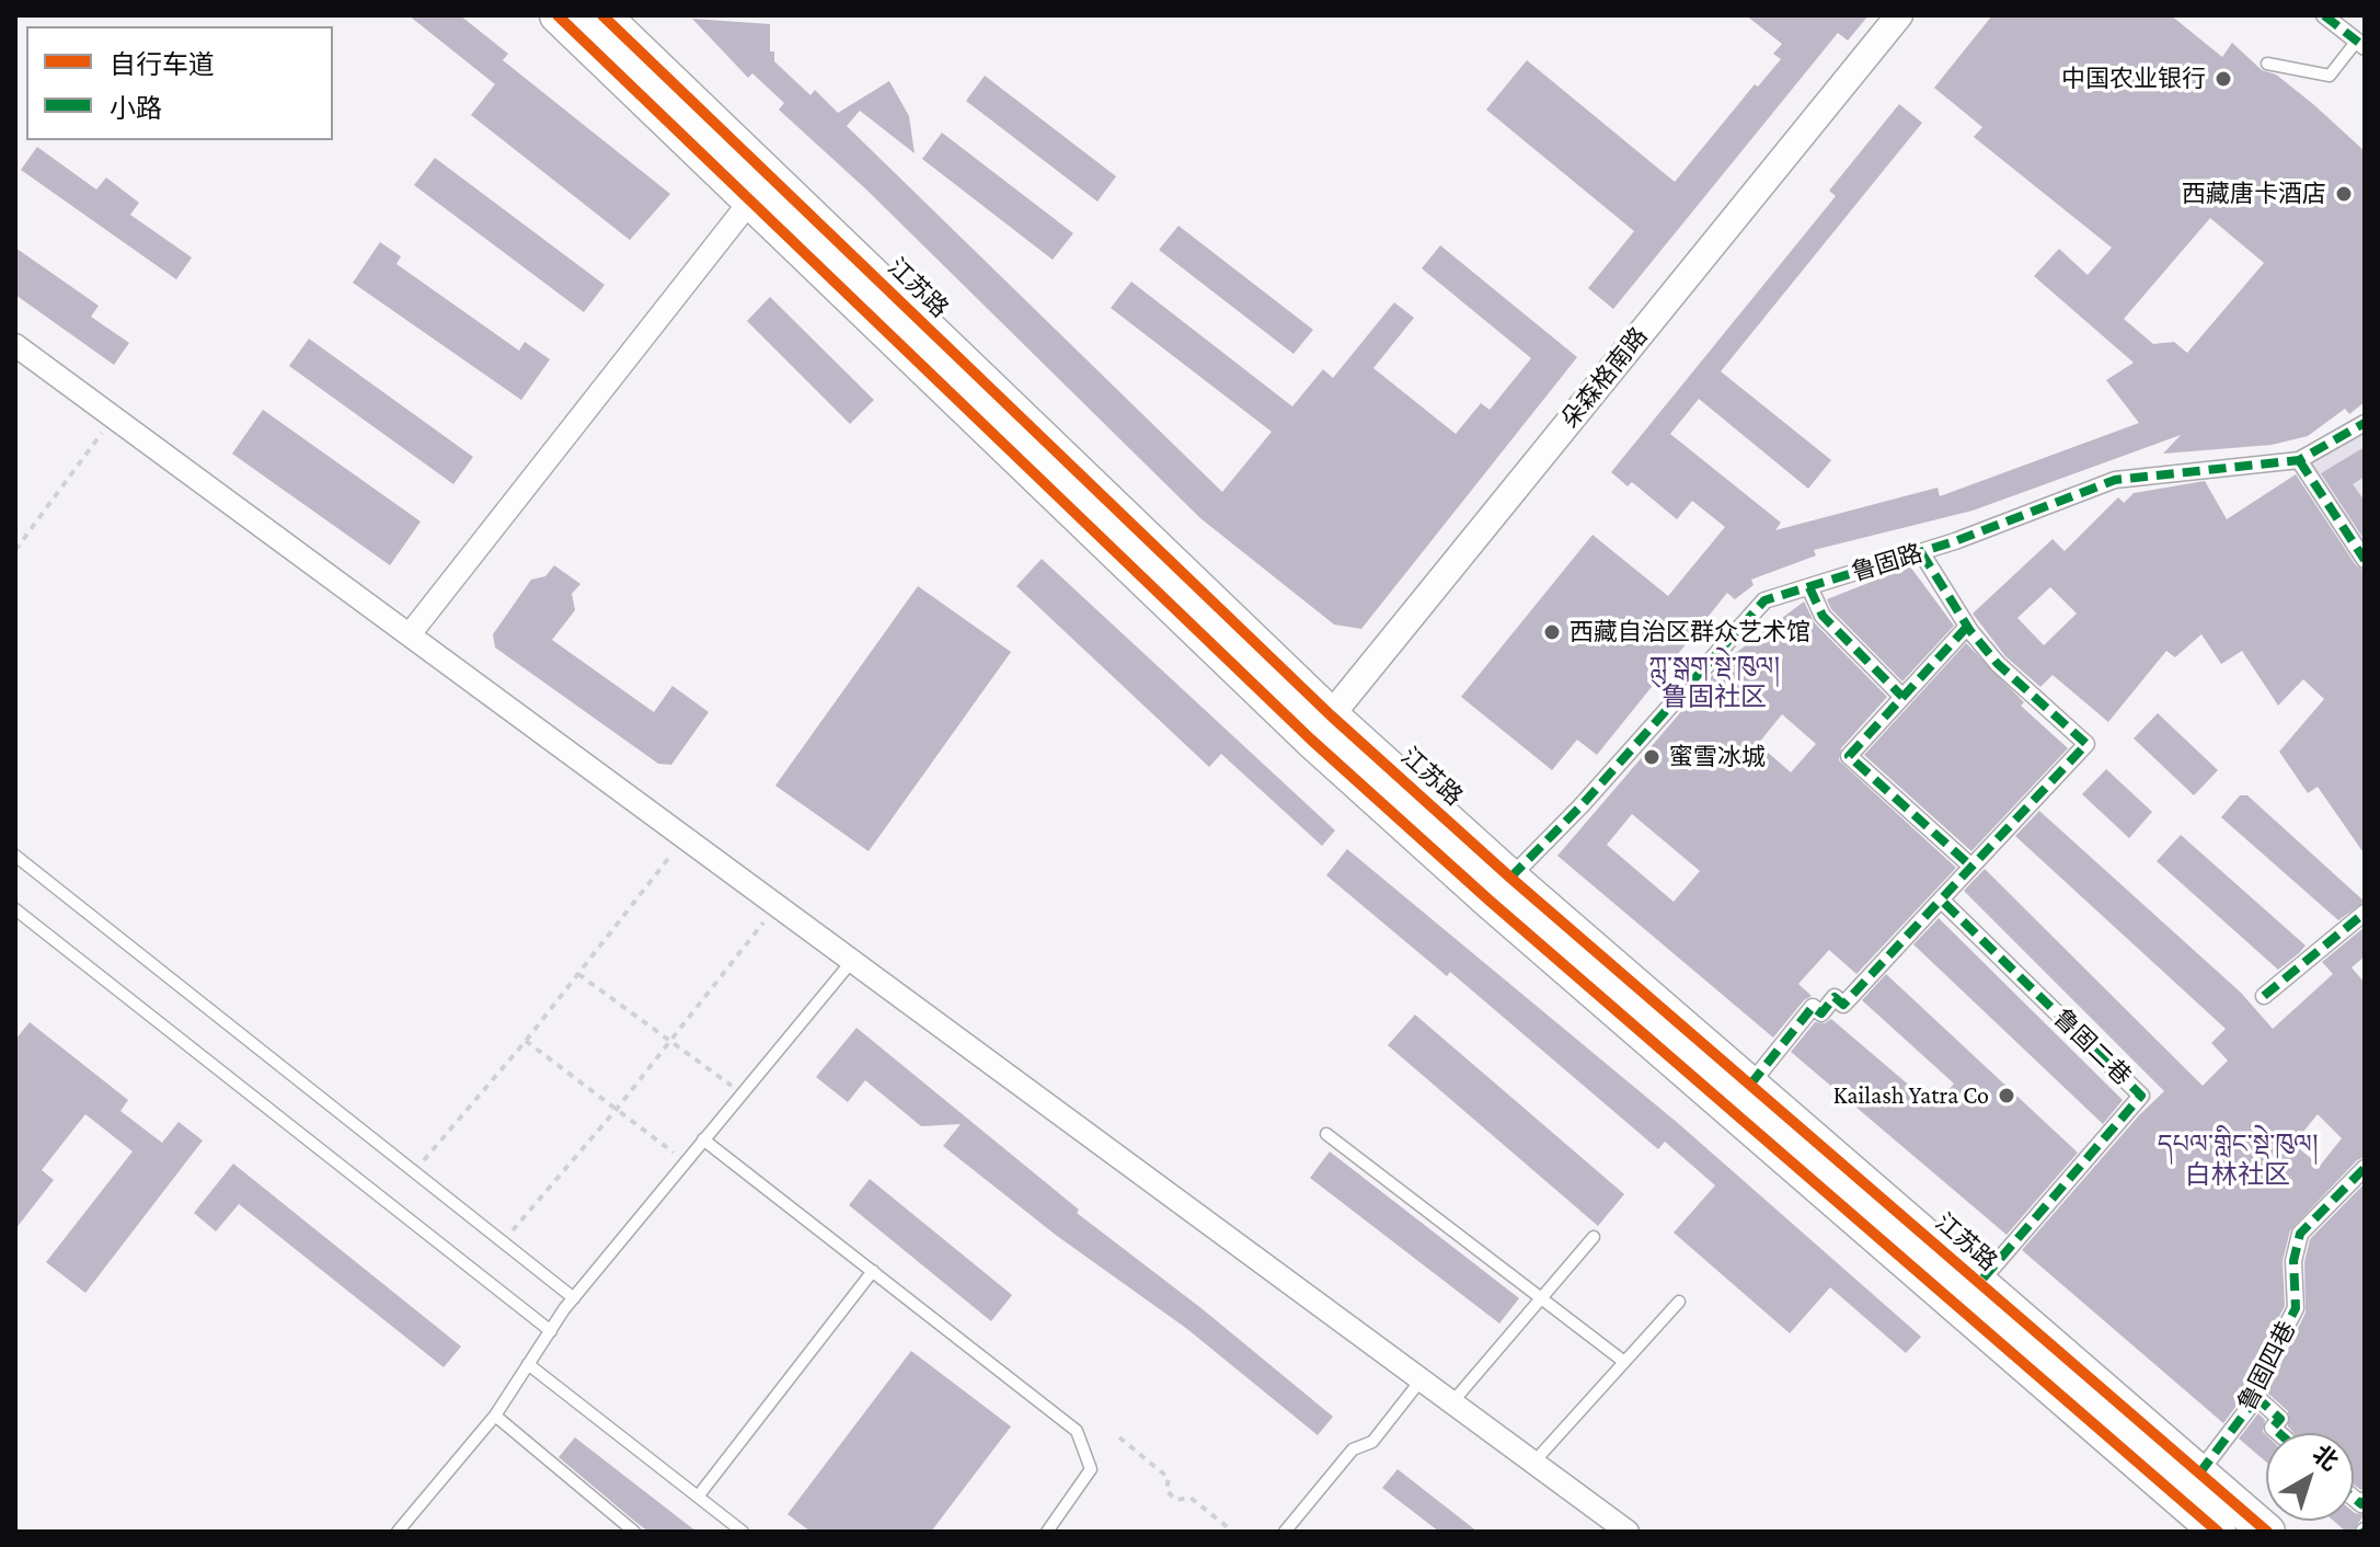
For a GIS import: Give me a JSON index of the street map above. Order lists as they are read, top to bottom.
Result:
{
  "streets": {
    "highway": ["江苏路"],
    "street": [
      "朵森格南路",
      "鲁固路",
      "鲁固二巷",
      "鲁固四巷"
    ]
  },
  "crossings": [
    ["江苏路", "朵森格南路"],
    ["江苏路", "鲁固路"],
    ["江苏路", "鲁固二巷"],
    ["江苏路", "鲁固四巷"]
  ],
  "districts": ["ཀླུ་སྒུག་སྡེ་ཁུལ། 鲁固社区", "དཔལ་གླིང་སྡེ་ཁུལ། 白林社区"],
  "places": [
    "中国农业银行",
    "西藏唐卡酒店",
    "西藏自治区群众艺术馆",
    "蜜雪冰城",
    "Kailash Yatra Co"
  ],
  "legend": ["自行车道", "小路"],
  "north": "top right"
}
